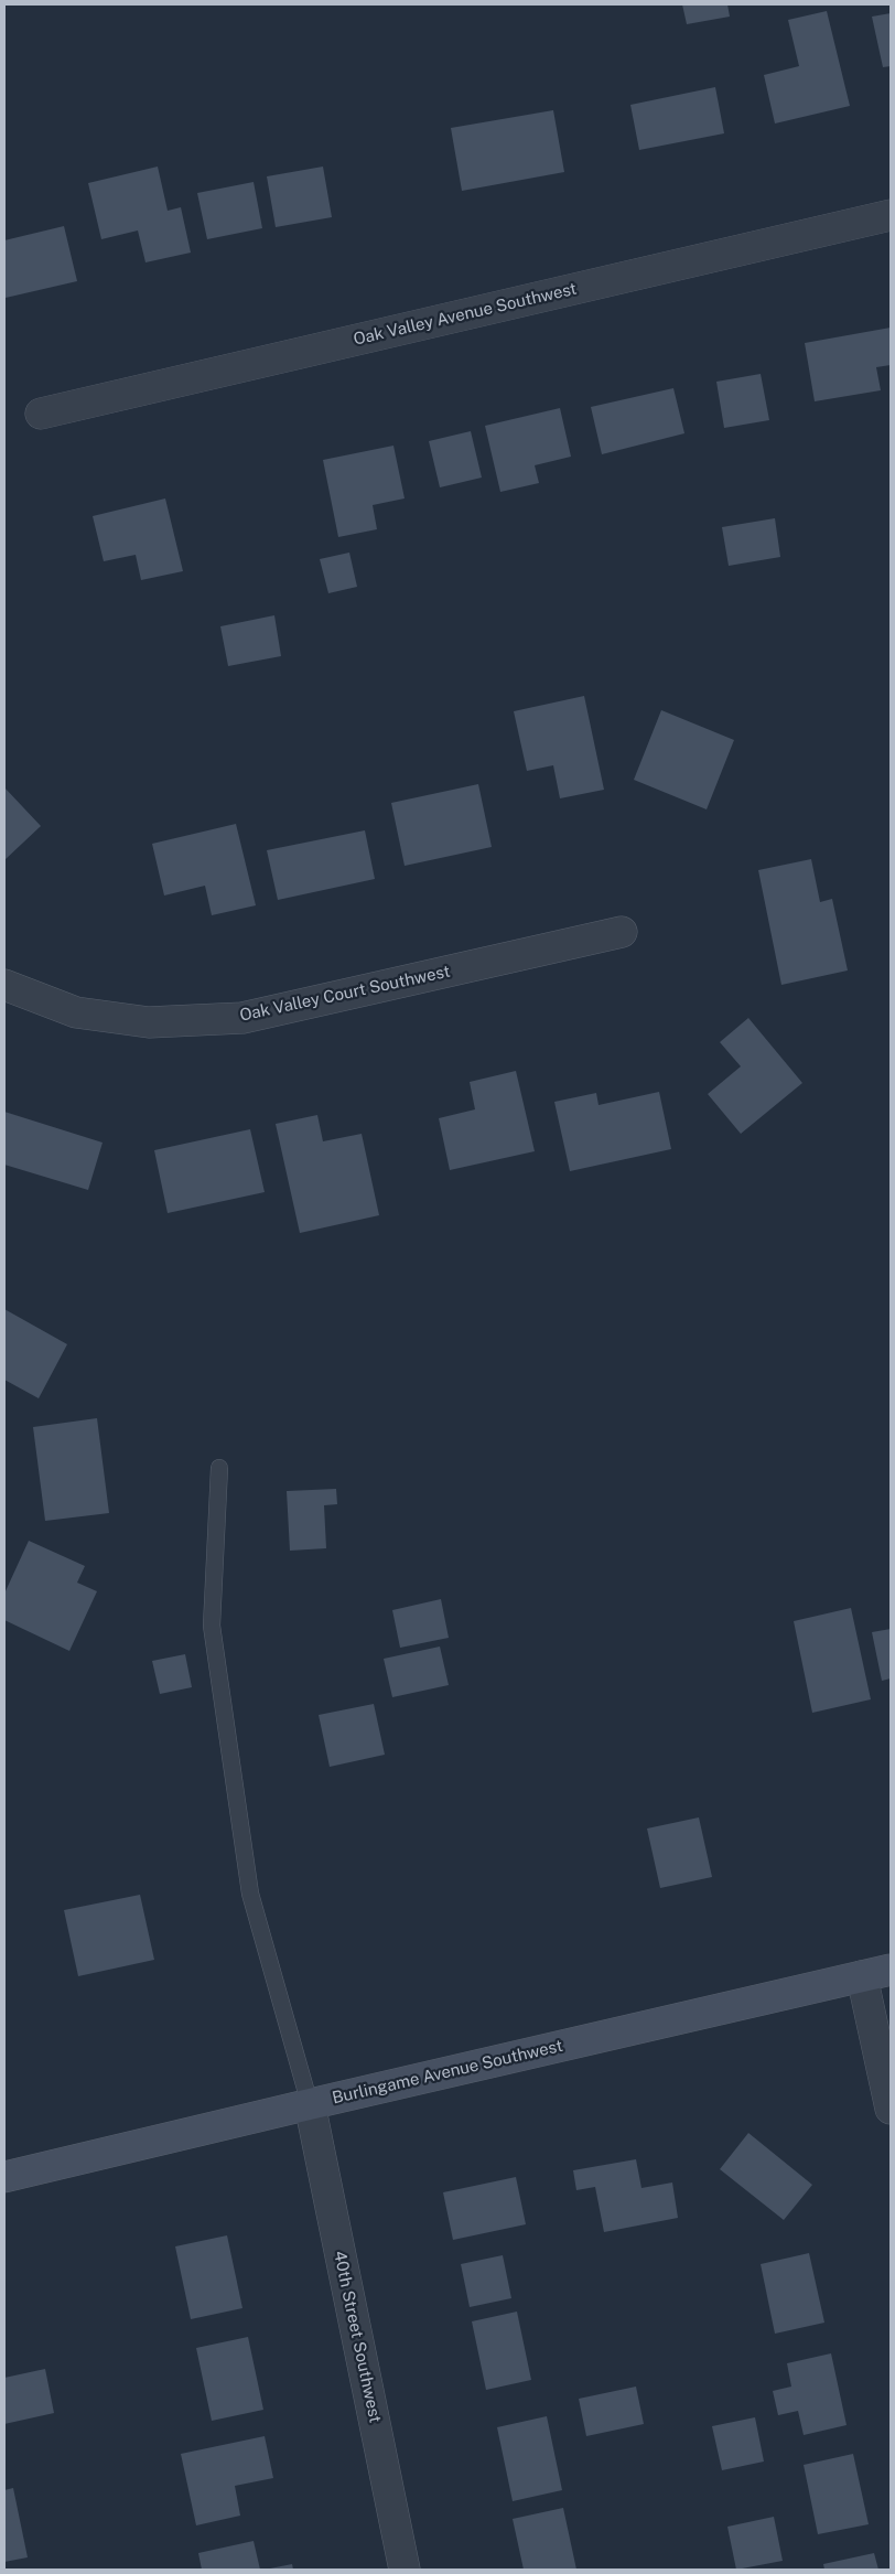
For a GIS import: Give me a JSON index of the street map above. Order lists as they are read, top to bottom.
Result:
{
  "streets": {
    "street": [
      "Oak Valley Avenue Southwest",
      "Oak Valley Court Southwest",
      "Burlingame Avenue Southwest",
      "40th Street Southwest"
    ]
  },
  "crossings": [
    ["Burlingame Avenue Southwest", "40th Street Southwest"]
  ]
}
